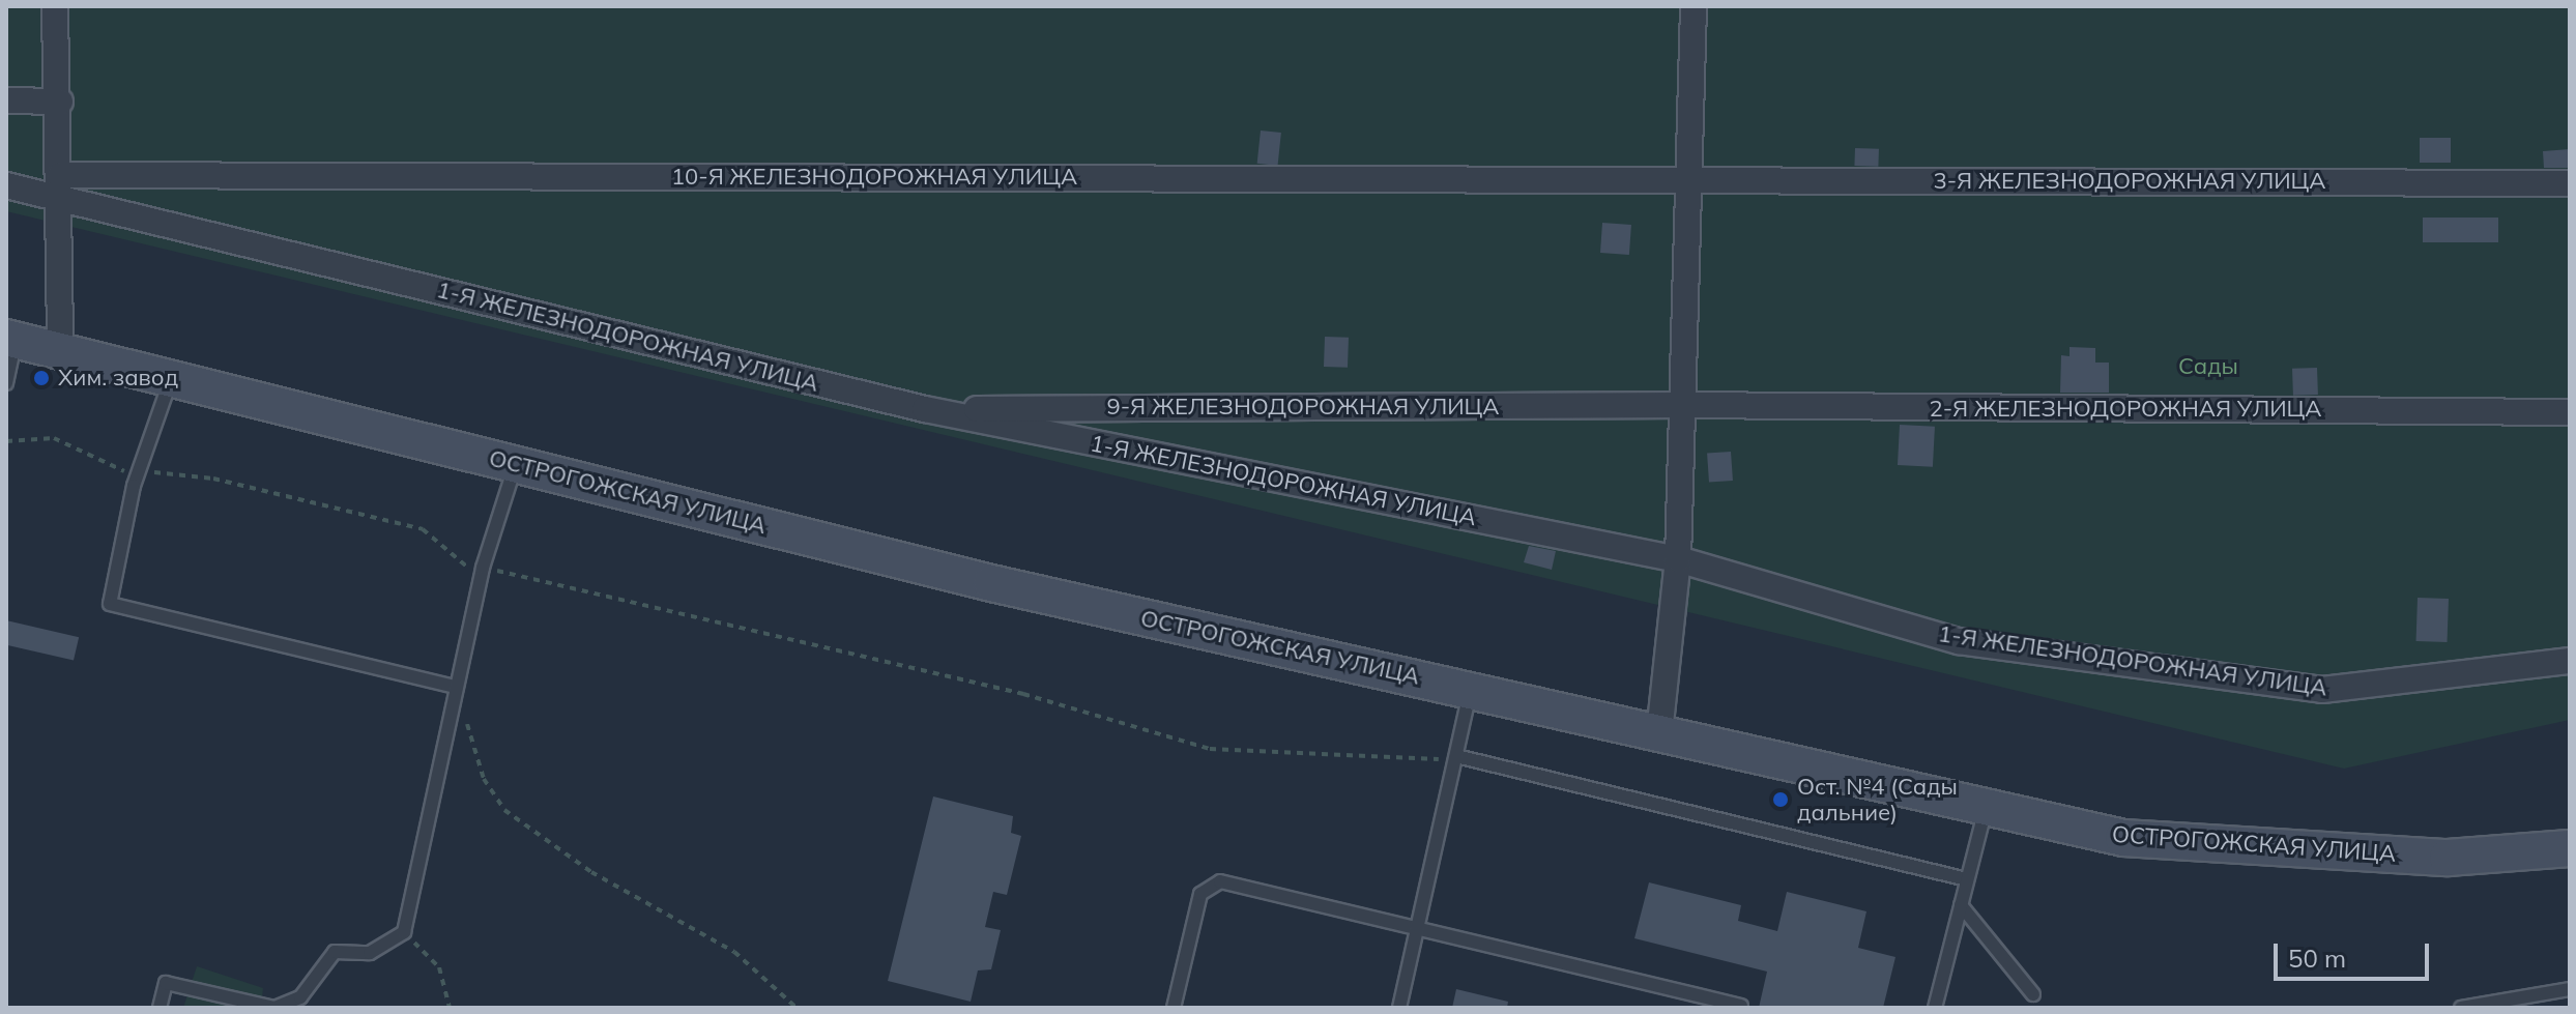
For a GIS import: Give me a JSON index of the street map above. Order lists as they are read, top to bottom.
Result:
{
  "streets": {
    "street": [
      "10-Я ЖЕЛЕЗНОДОРОЖНАЯ УЛИЦА",
      "3-Я ЖЕЛЕЗНОДОРОЖНАЯ УЛИЦА",
      "1-Я ЖЕЛЕЗНОДОРОЖНАЯ УЛИЦА",
      "9-Я ЖЕЛЕЗНОДОРОЖНАЯ УЛИЦА",
      "2-Я ЖЕЛЕЗНОДОРОЖНАЯ УЛИЦА",
      "ОСТРОГОЖСКАЯ УЛИЦА"
    ]
  },
  "crossings": [
    ["10-Я ЖЕЛЕЗНОДОРОЖНАЯ УЛИЦА", "3-Я ЖЕЛЕЗНОДОРОЖНАЯ УЛИЦА"],
    ["10-Я ЖЕЛЕЗНОДОРОЖНАЯ УЛИЦА", "1-Я ЖЕЛЕЗНОДОРОЖНАЯ УЛИЦА"],
    ["1-Я ЖЕЛЕЗНОДОРОЖНАЯ УЛИЦА", "9-Я ЖЕЛЕЗНОДОРОЖНАЯ УЛИЦА"],
    ["9-Я ЖЕЛЕЗНОДОРОЖНАЯ УЛИЦА", "2-Я ЖЕЛЕЗНОДОРОЖНАЯ УЛИЦА"]
  ],
  "parks": ["Сады"],
  "places": ["Хим. завод", "Ост. №4 (Сады дальние)"],
  "scale_bar": "50 m"
}
